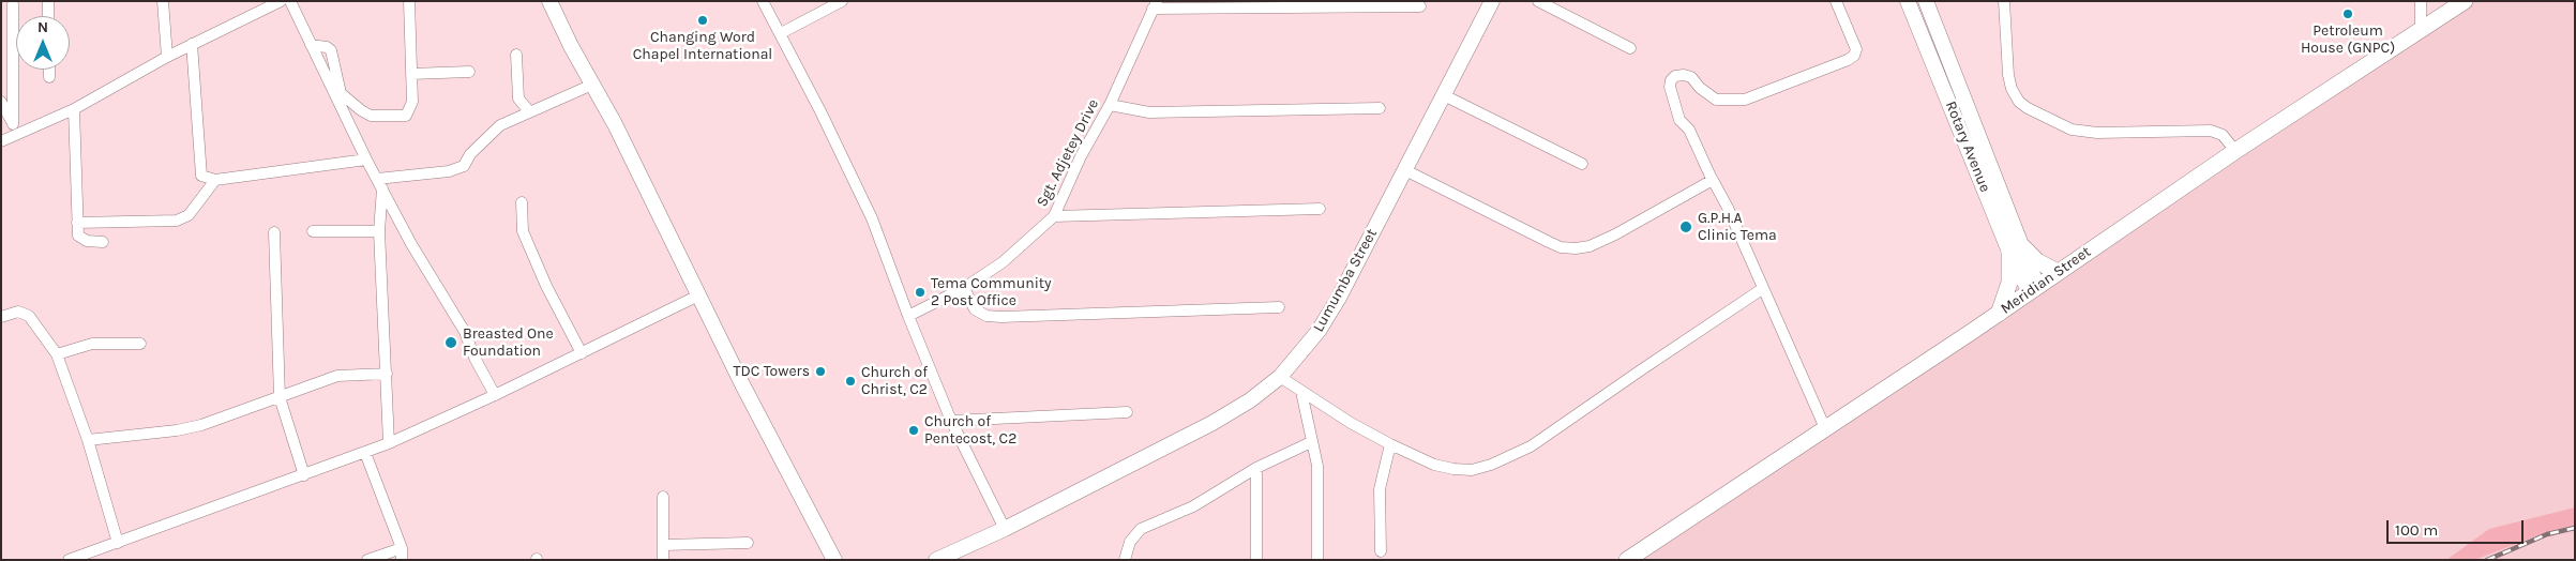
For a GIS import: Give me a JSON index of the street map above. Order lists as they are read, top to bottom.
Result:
{
  "streets": {
    "main road": ["Rotary Avenue", "Lumumba Street", "Meridian Street"],
    "street": ["Sgt. Adjetey Drive"]
  },
  "crossings": [
    ["Rotary Avenue", "Meridian Street"]
  ],
  "places": [
    "Petroleum House (GNPC)",
    "Changing Word Chapel International",
    "G.P.H.A Clinic Tema",
    "Tema Community 2 Post Office",
    "Breasted One Foundation",
    "TDC Towers",
    "Church of Christ, C2",
    "Church of Pentecost, C2"
  ],
  "scale_bar": "100 m",
  "north": "top"
}
